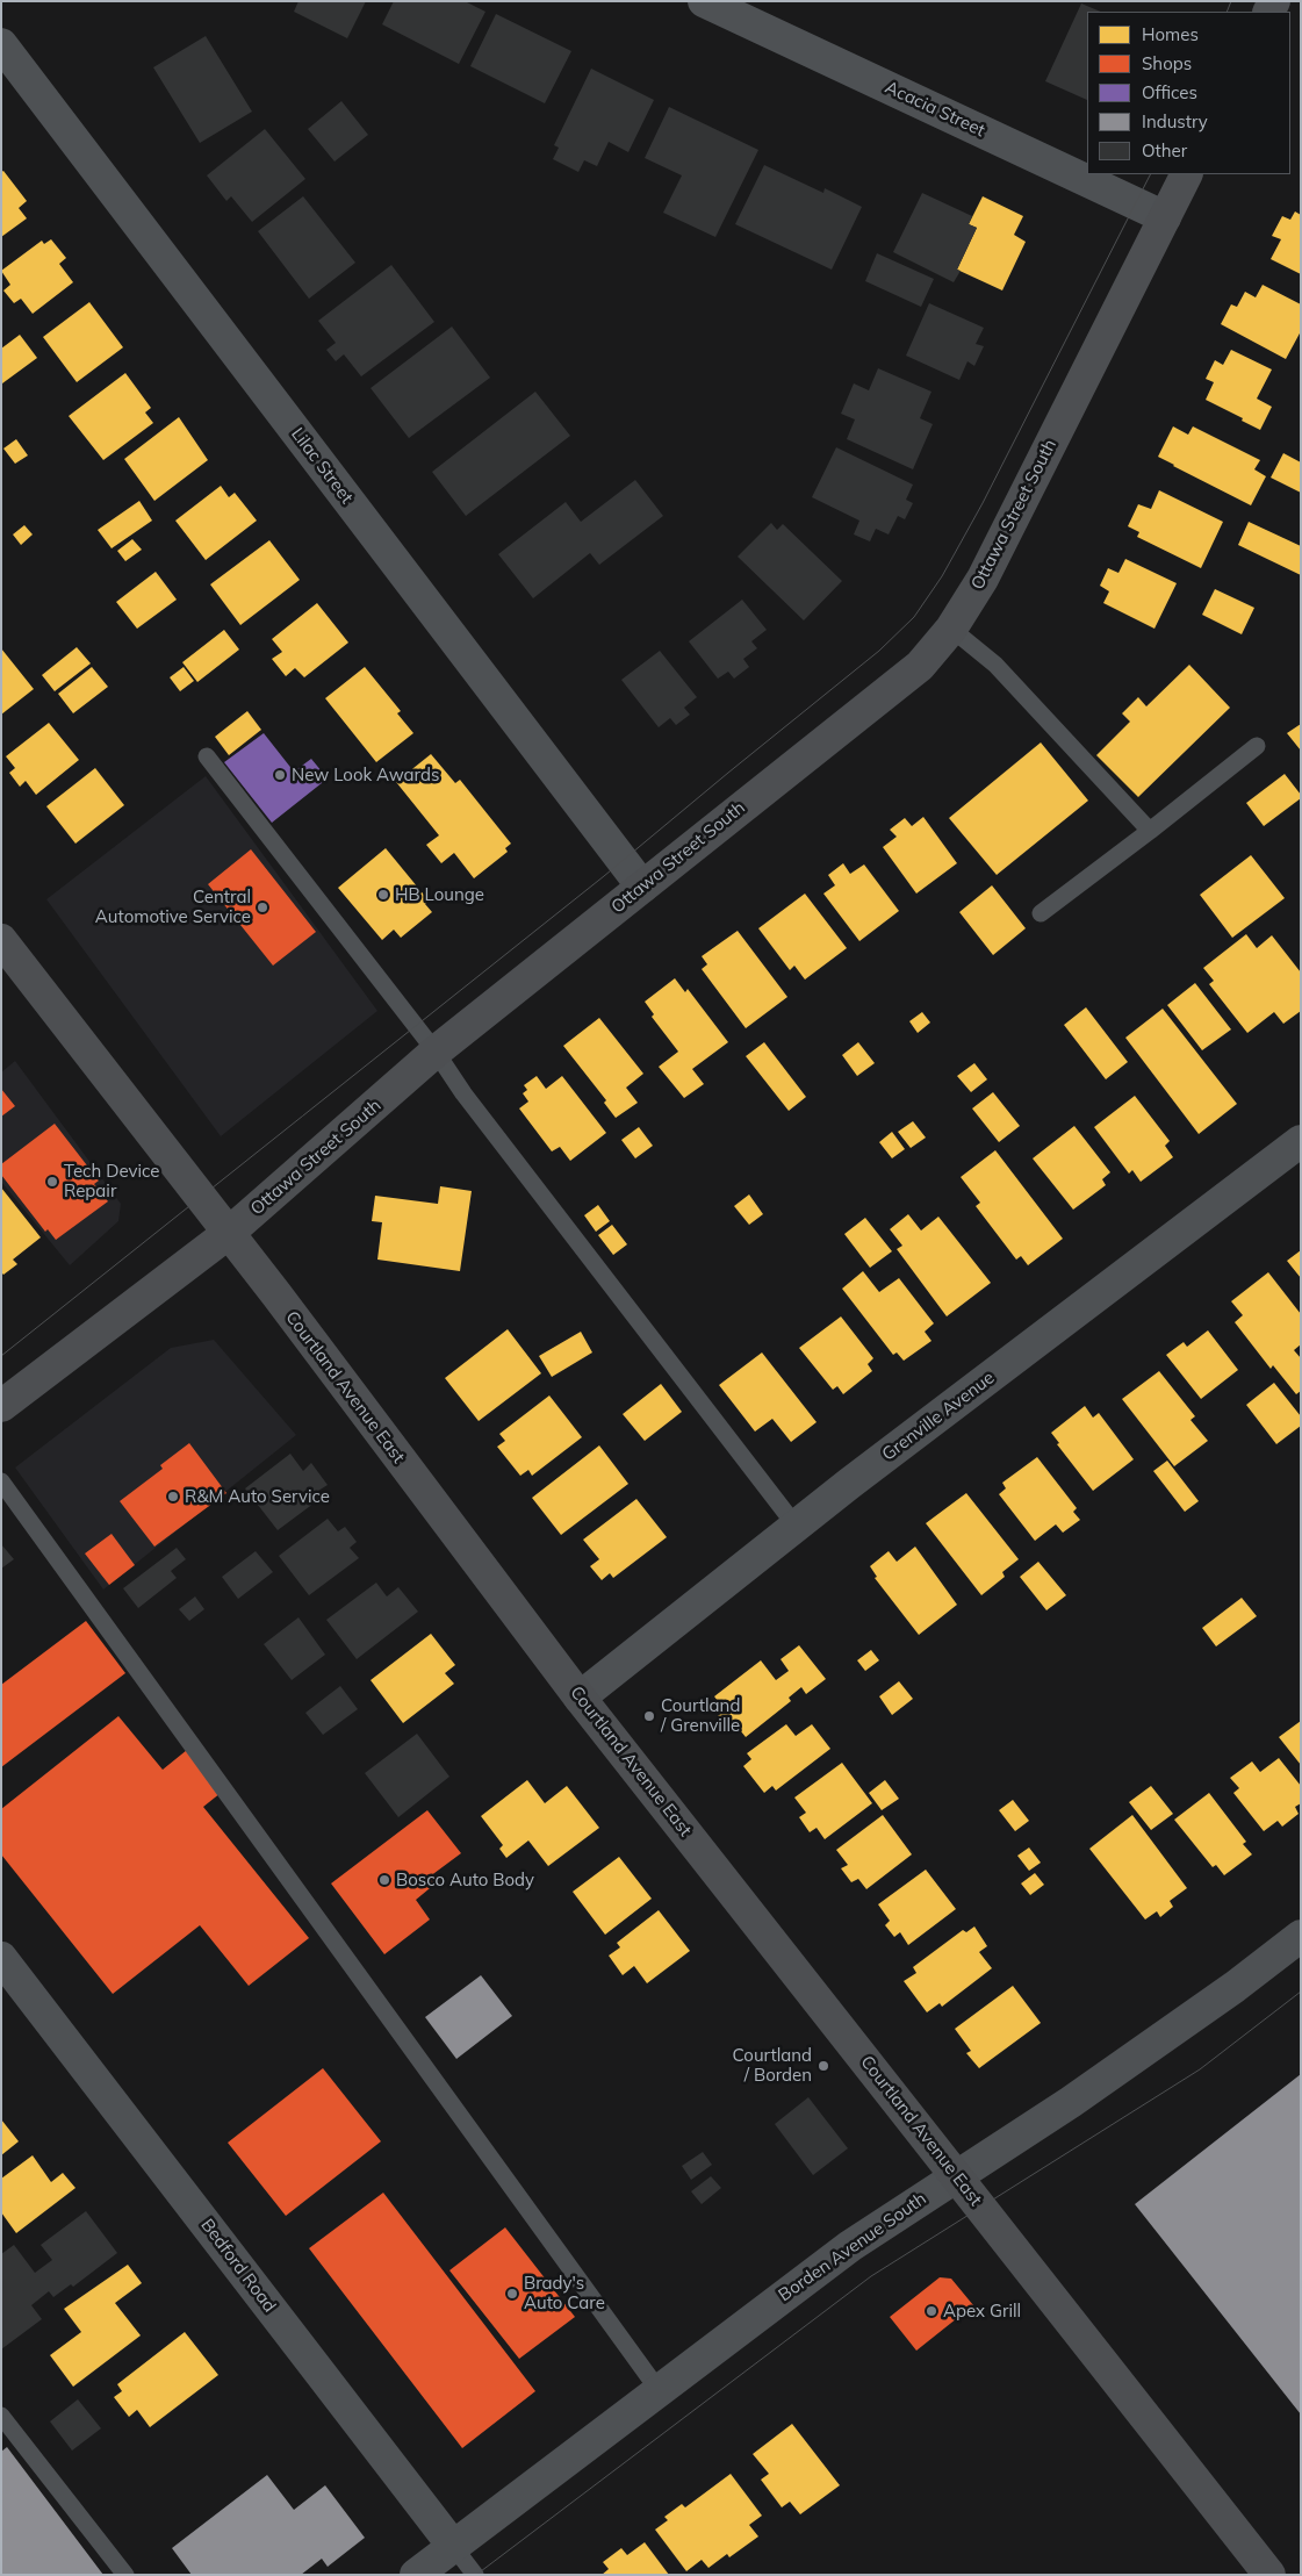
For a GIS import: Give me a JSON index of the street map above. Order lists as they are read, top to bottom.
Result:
{
  "streets": {
    "main road": ["Ottawa Street South", "Courtland Avenue East"],
    "street": [
      "Acacia Street",
      "Lilac Street",
      "Grenville Avenue",
      "Borden Avenue South",
      "Bedford Road"
    ]
  },
  "crossings": [
    ["Acacia Street", "Ottawa Street South"],
    ["Lilac Street", "Ottawa Street South"],
    ["Ottawa Street South", "Courtland Avenue East"],
    ["Courtland Avenue East", "Grenville Avenue"],
    ["Courtland Avenue East", "Borden Avenue South"],
    ["Borden Avenue South", "Bedford Road"]
  ],
  "places": [
    "New Look Awards",
    "HB Lounge",
    "Central Automotive Service",
    "Tech Device Repair",
    "R&M Auto Service",
    "Courtland / Grenville",
    "Bosco Auto Body",
    "Courtland / Borden",
    "Brady's Auto Care",
    "Apex Grill"
  ],
  "legend": [
    "Homes",
    "Shops",
    "Offices",
    "Industry",
    "Other"
  ]
}
